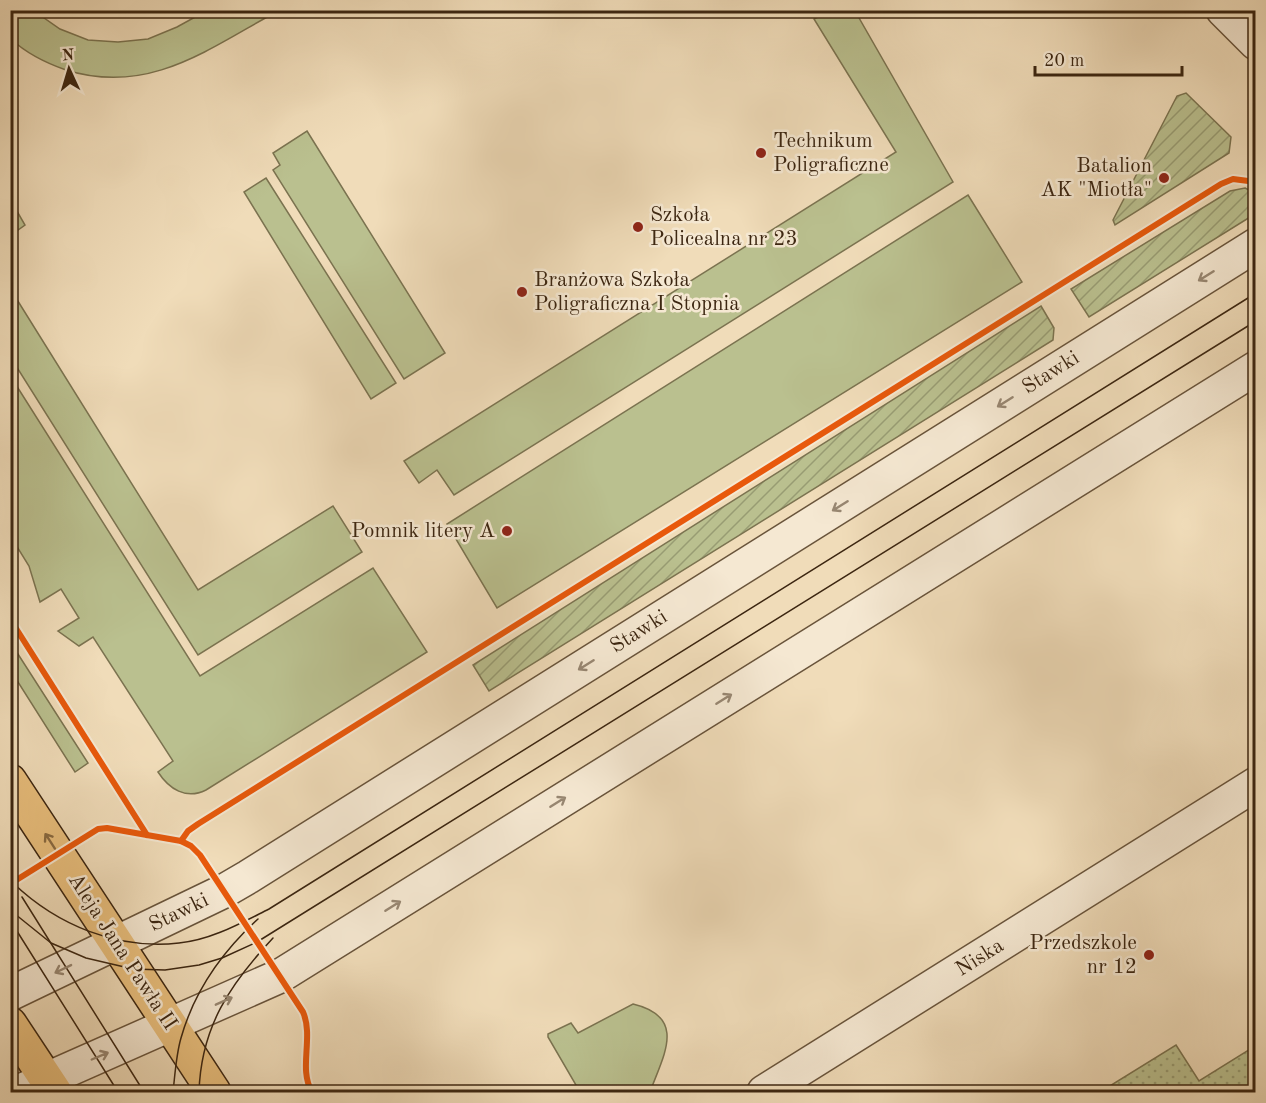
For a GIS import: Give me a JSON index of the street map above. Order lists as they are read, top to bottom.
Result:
{
  "streets": {
    "main road": ["Aleja Jana Pawła II"],
    "street": ["Stawki", "Niska"]
  },
  "crossings": [
    ["Stawki", "Aleja Jana Pawła II"]
  ],
  "one_way": ["Aleja Jana Pawła II"],
  "places": [
    "Technikum Poligraficzne",
    "Batalion AK \"Miotła\"",
    "Szkoła Policealna nr 23",
    "Branżowa Szkoła Poligraficzna I Stopnia",
    "Pomnik litery A",
    "Przedszkole nr 12"
  ],
  "scale_bar": "20 m",
  "north": "top"
}
